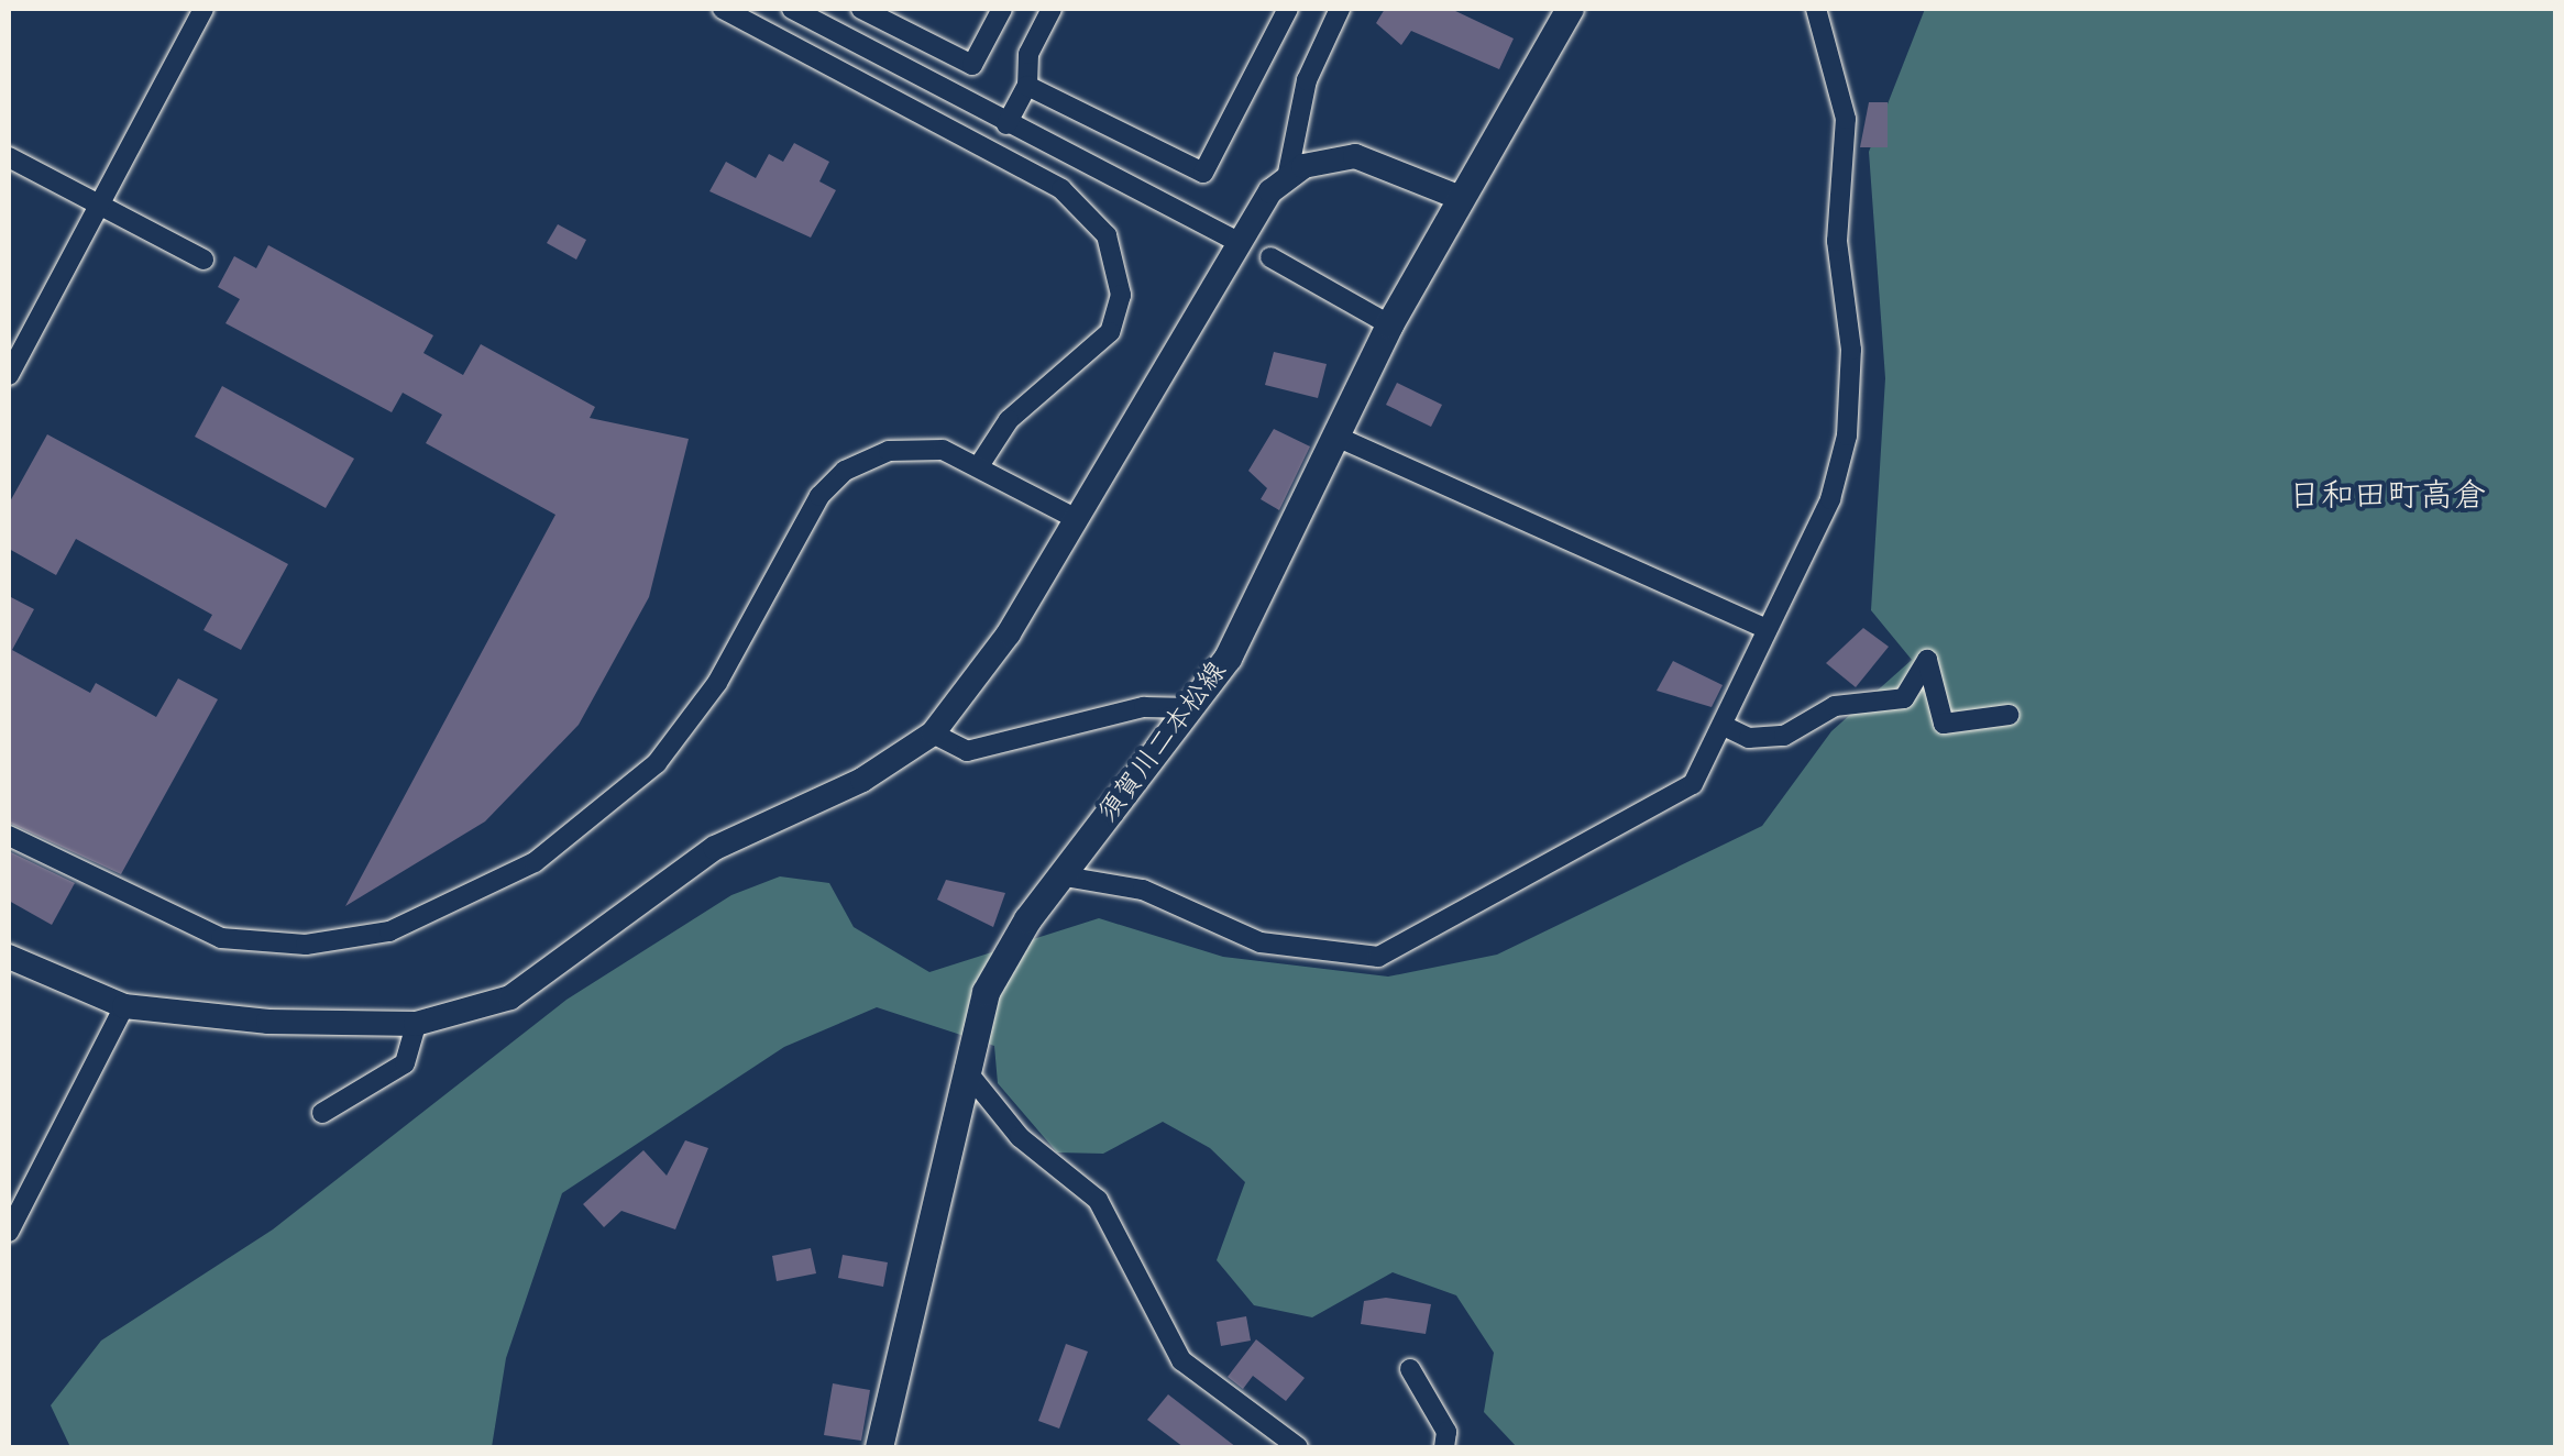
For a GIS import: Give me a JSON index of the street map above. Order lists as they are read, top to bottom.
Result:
{
  "streets": {
    "main road": ["須賀川二本松線"]
  },
  "districts": ["日和田町高倉"]
}
